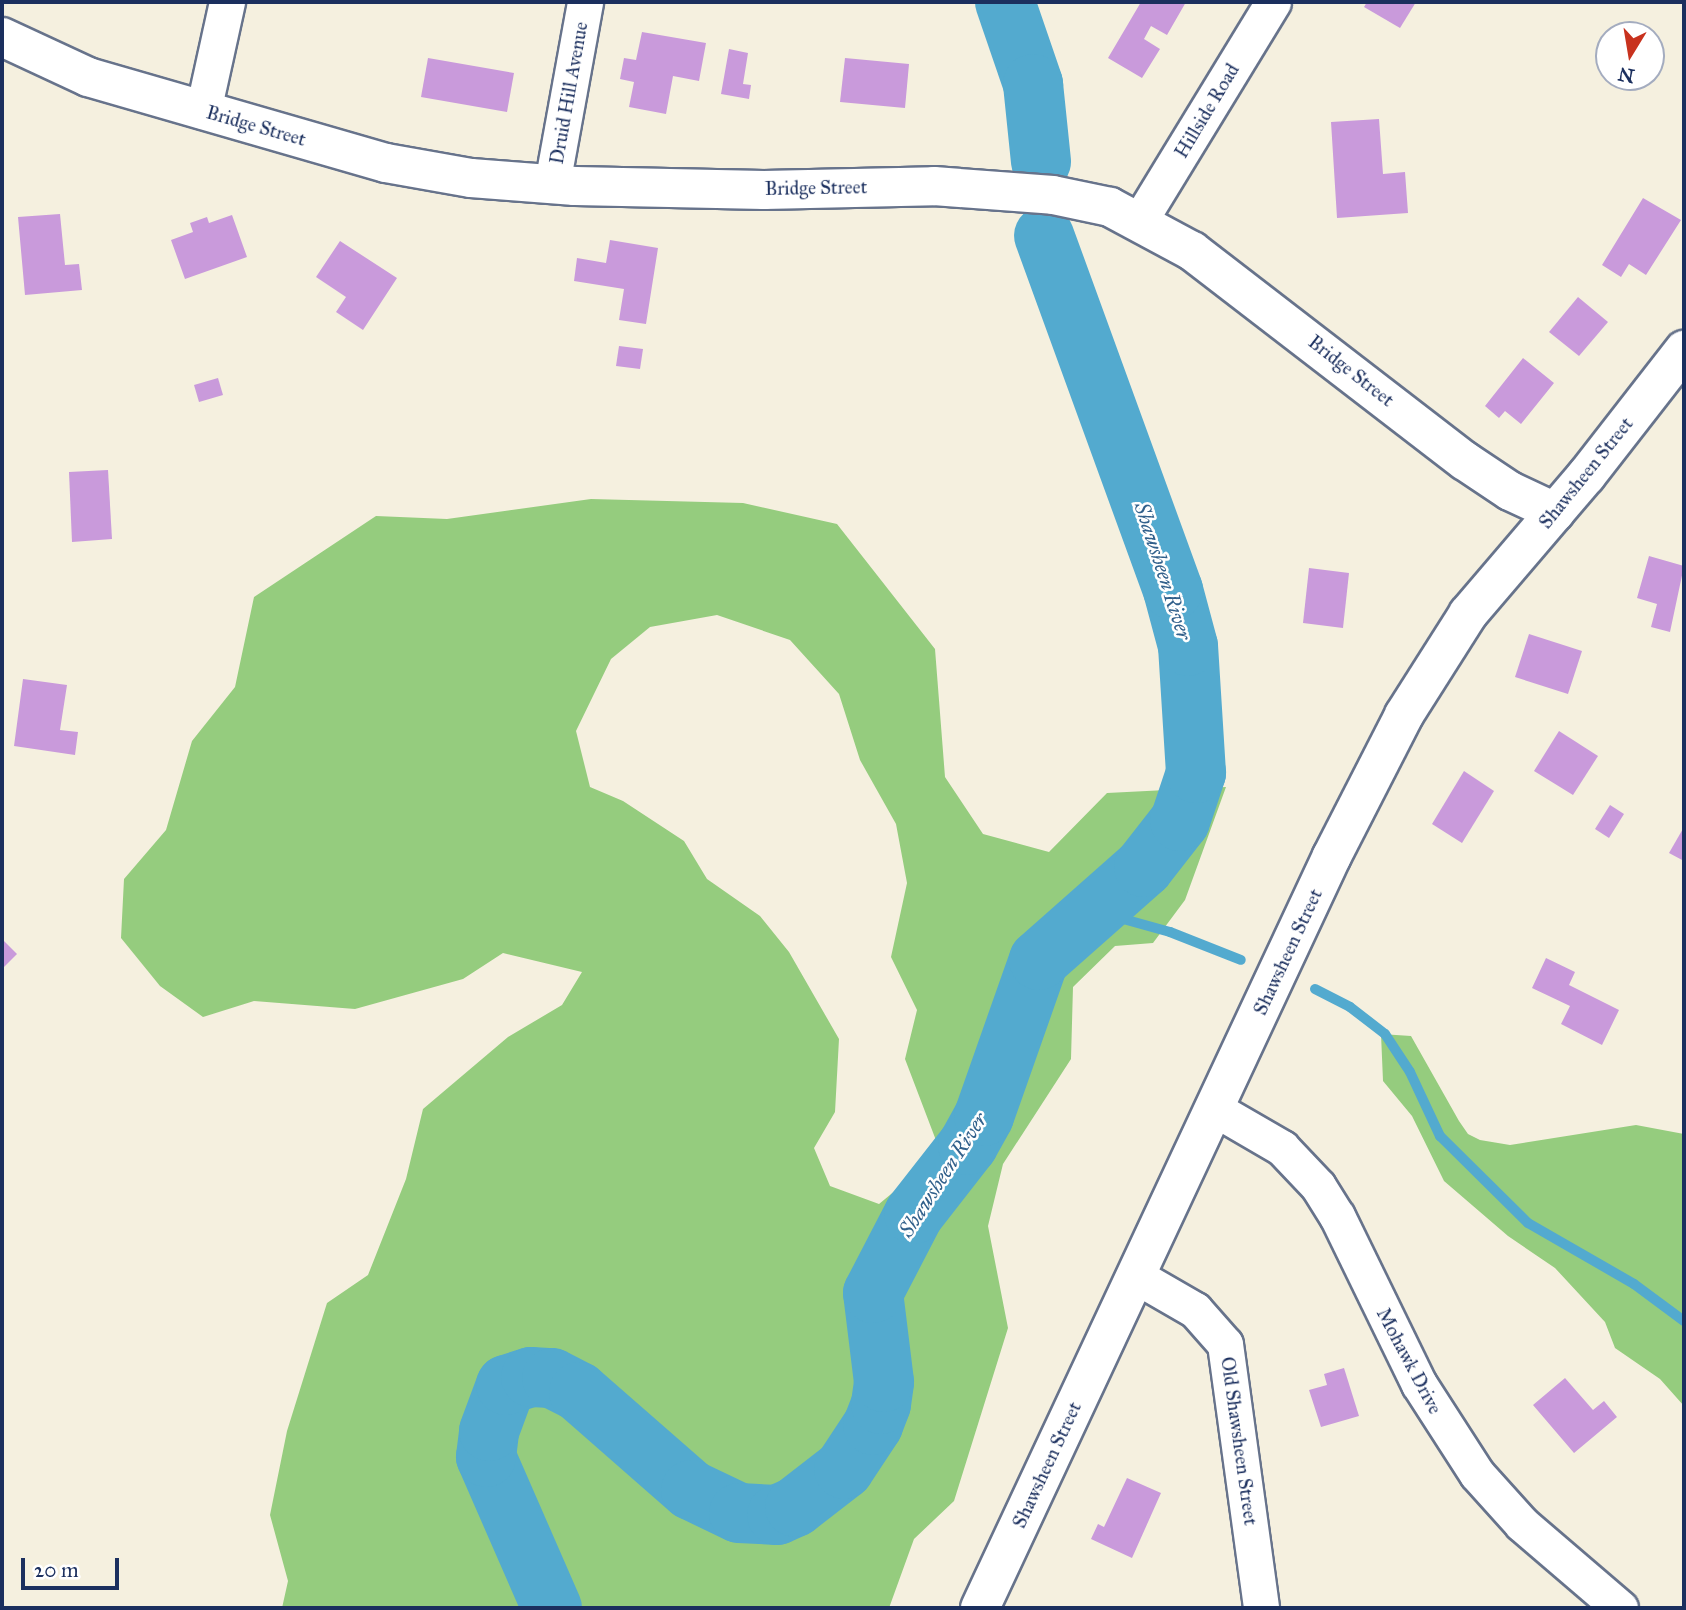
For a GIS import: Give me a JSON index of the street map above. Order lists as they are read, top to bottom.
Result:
{
  "streets": {
    "street": [
      "Druid Hill Avenue",
      "Hillside Road",
      "Bridge Street",
      "Shawsheen Street",
      "Mohawk Drive",
      "Old Shawsheen Street"
    ]
  },
  "crossings": [
    ["Druid Hill Avenue", "Bridge Street"],
    ["Hillside Road", "Bridge Street"],
    ["Bridge Street", "Shawsheen Street"],
    ["Shawsheen Street", "Mohawk Drive"],
    ["Shawsheen Street", "Old Shawsheen Street"]
  ],
  "water": ["Shawsheen River"],
  "scale_bar": "20 m",
  "north": "bottom"
}
